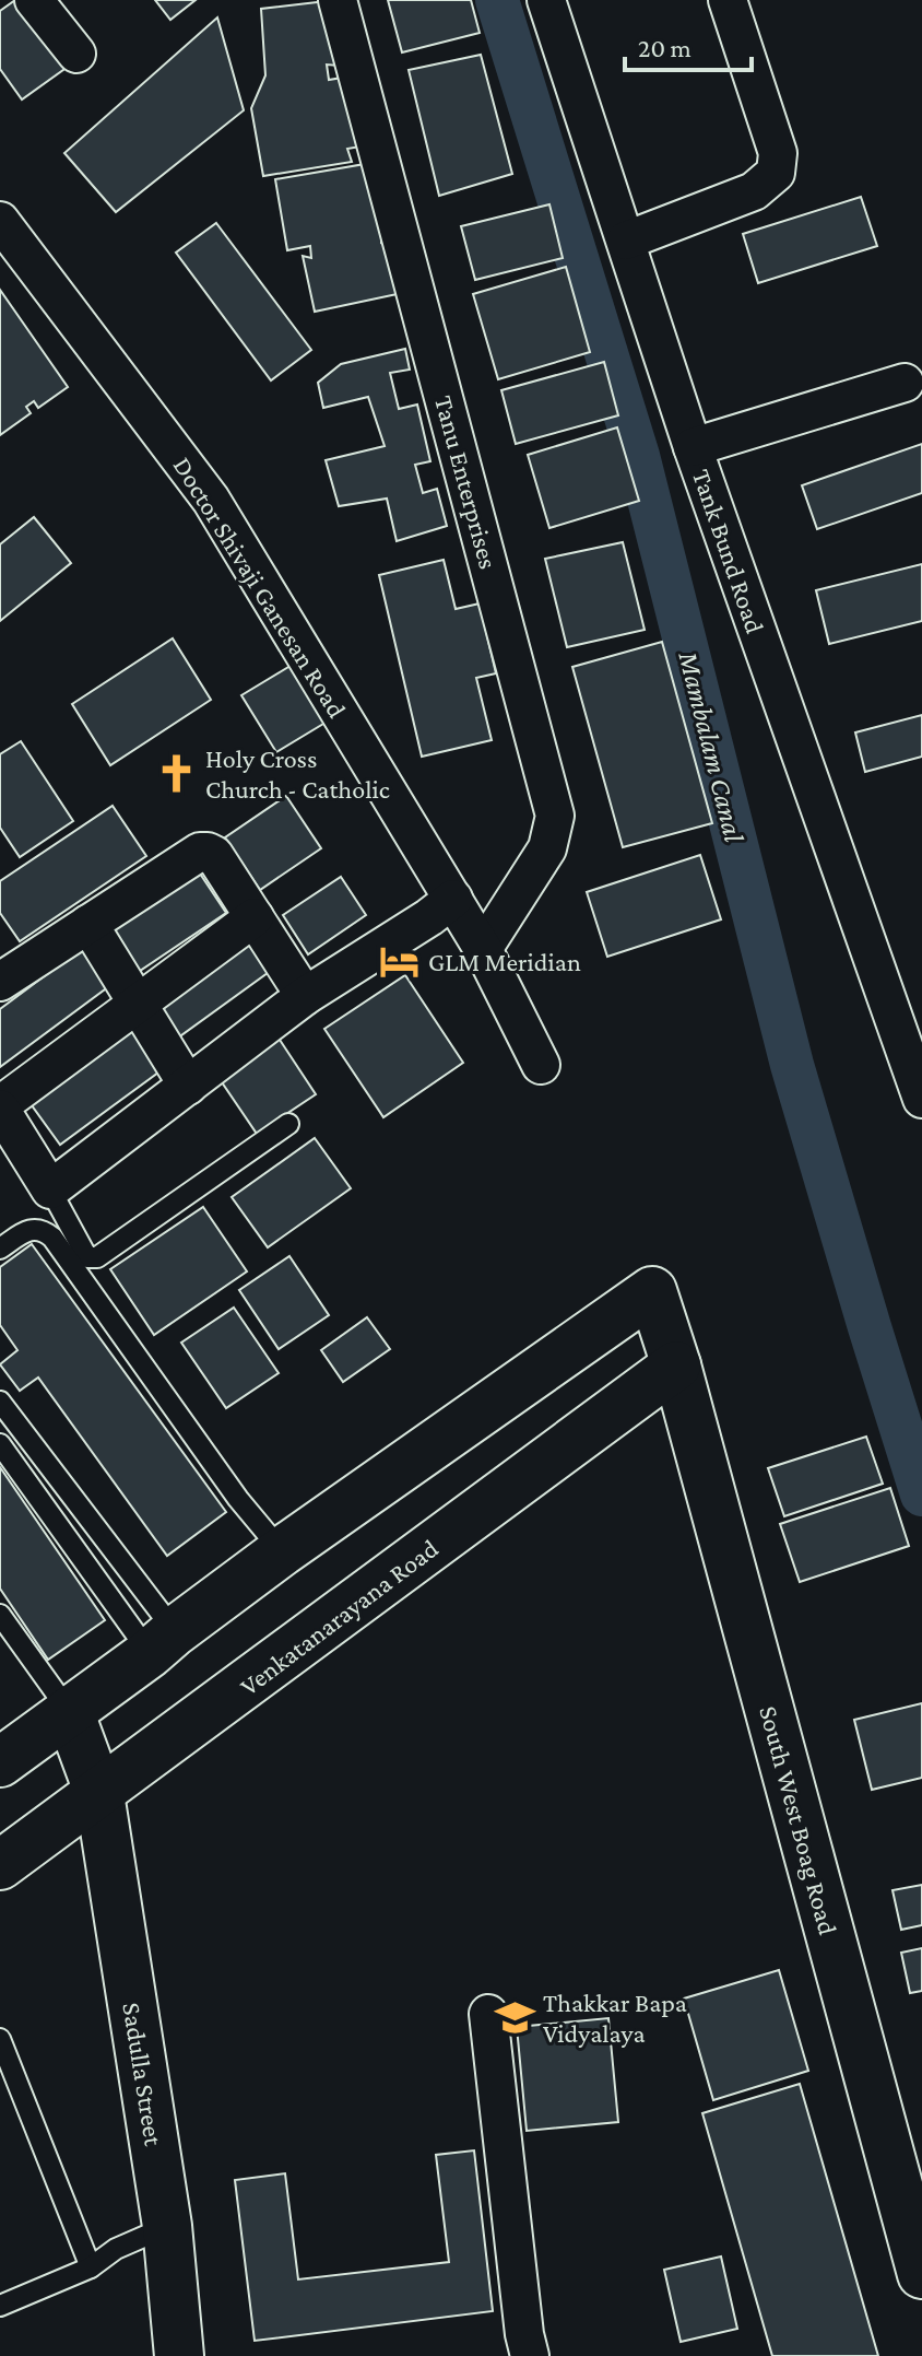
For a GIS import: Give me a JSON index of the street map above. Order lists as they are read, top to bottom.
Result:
{
  "streets": {
    "street": [
      "Tanu Enterprises",
      "Tank Bund Road",
      "Doctor Shivaji Ganesan Road",
      "Venkatanarayana Road",
      "South West Boag Road",
      "Sadulla Street"
    ]
  },
  "crossings": [
    ["Tanu Enterprises", "Doctor Shivaji Ganesan Road"],
    ["Venkatanarayana Road", "South West Boag Road"],
    ["Venkatanarayana Road", "Sadulla Street"]
  ],
  "water": ["Mambalam Canal"],
  "places": {
    "church": ["Holy Cross Church - Catholic"],
    "hotel": ["GLM Meridian"],
    "school or university": ["Thakkar Bapa Vidyalaya"]
  },
  "scale_bar": "20 m"
}
